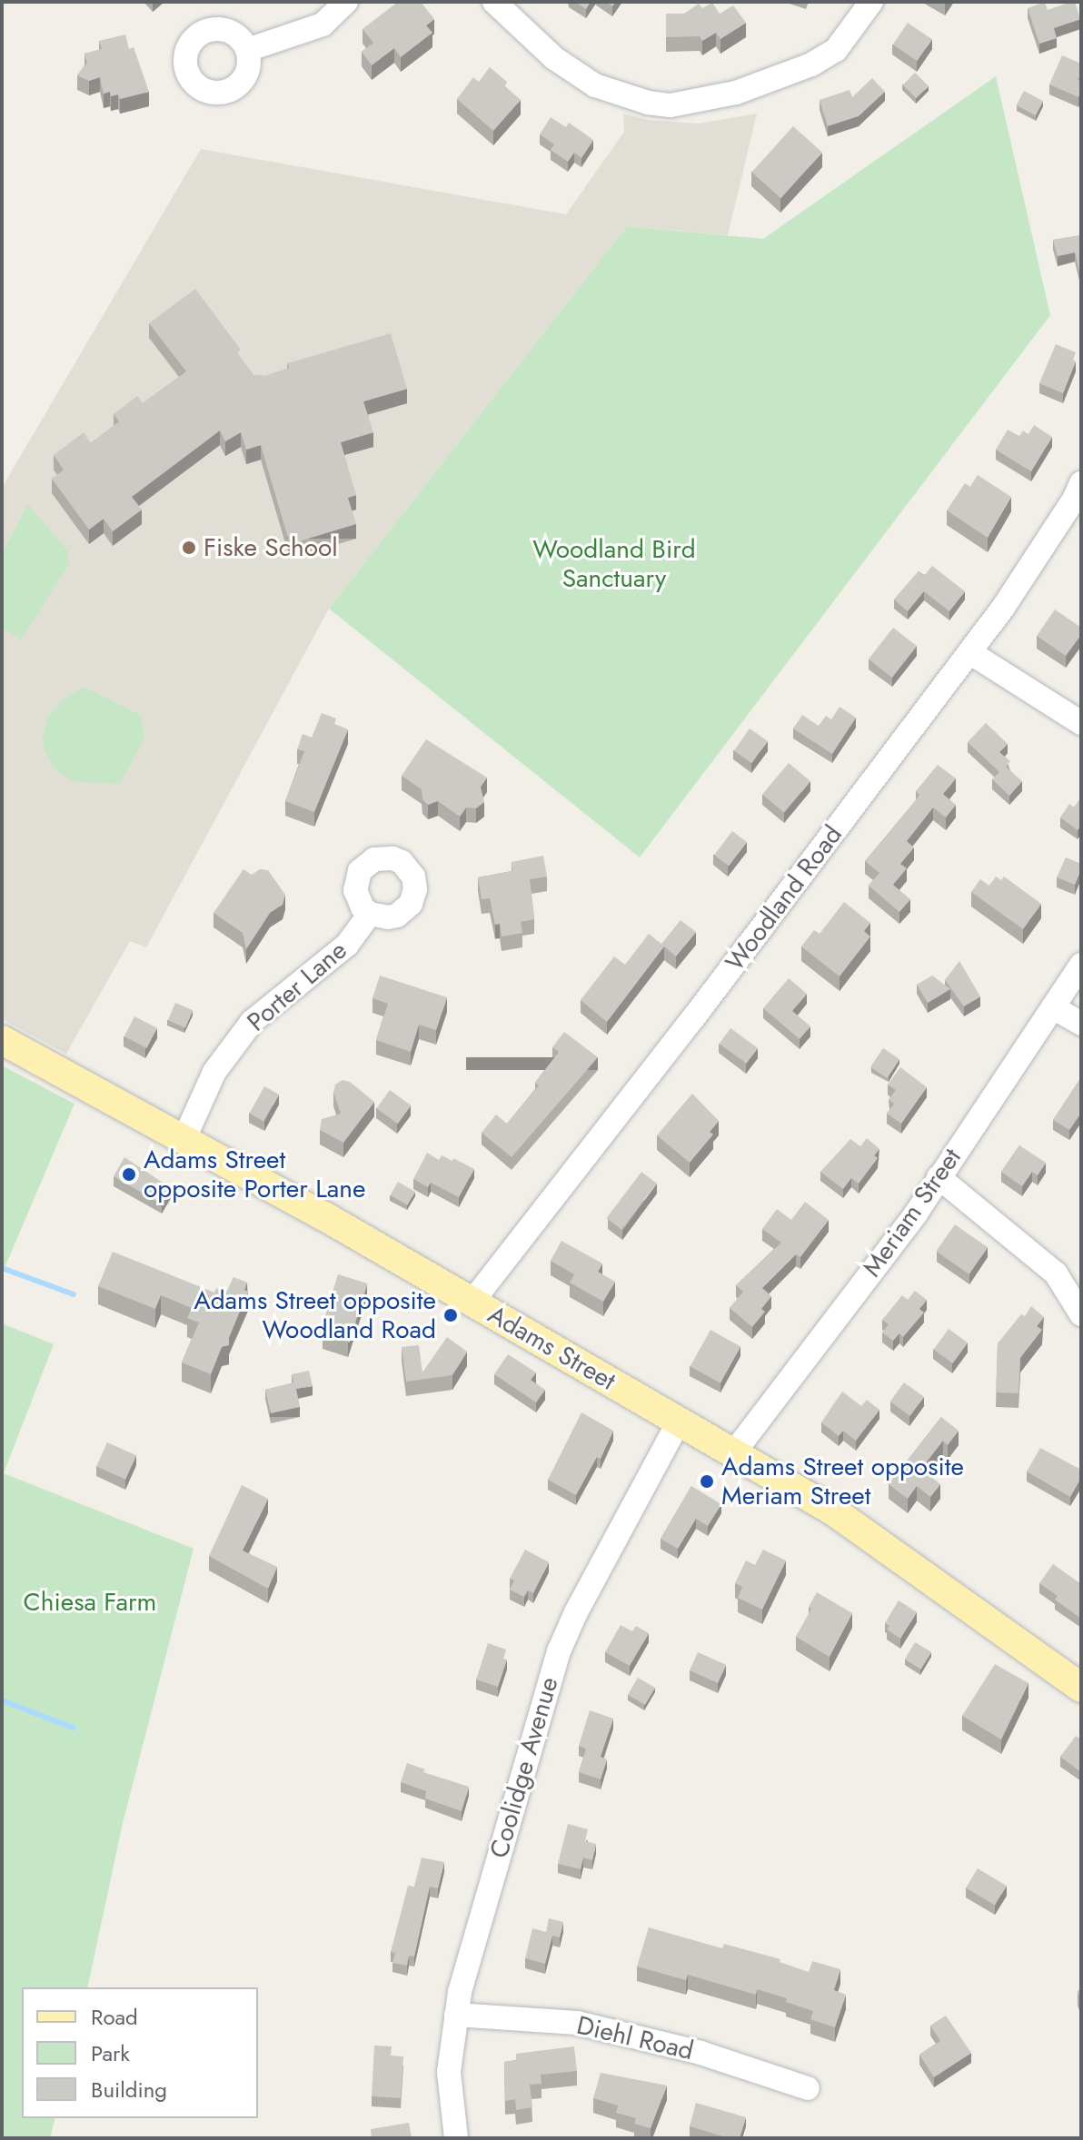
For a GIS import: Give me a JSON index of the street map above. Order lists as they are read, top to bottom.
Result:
{
  "streets": {
    "main road": ["Adams Street"],
    "street": [
      "Woodland Road",
      "Porter Lane",
      "Meriam Street",
      "Coolidge Avenue",
      "Diehl Road"
    ]
  },
  "crossings": [
    ["Woodland Road", "Adams Street"],
    ["Porter Lane", "Adams Street"],
    ["Meriam Street", "Adams Street"],
    ["Adams Street", "Coolidge Avenue"],
    ["Coolidge Avenue", "Diehl Road"]
  ],
  "parks": ["Woodland Bird Sanctuary", "Chiesa Farm"],
  "places": [
    "Fiske School",
    "Adams Street opposite Porter Lane",
    "Adams Street opposite Woodland Road",
    "Adams Street opposite Meriam Street"
  ],
  "legend": ["Road", "Park", "Building"]
}
